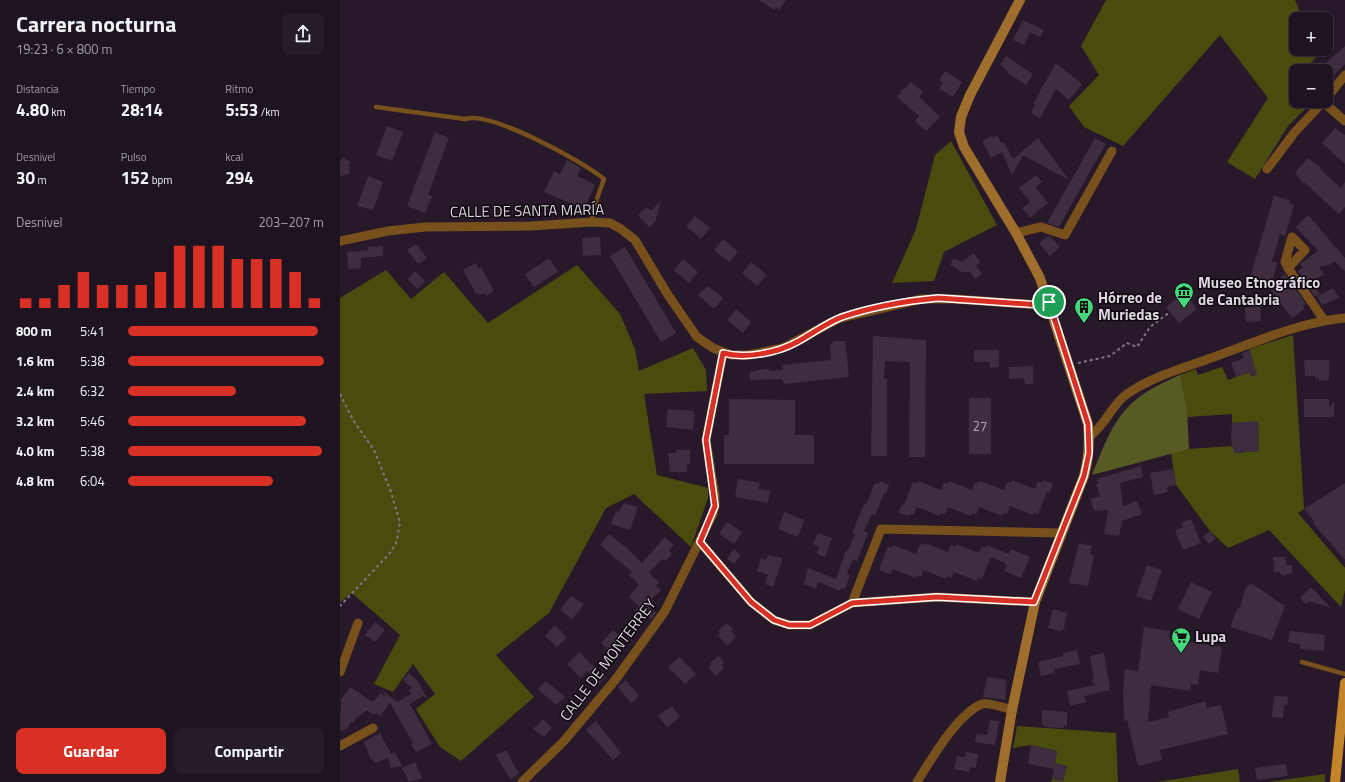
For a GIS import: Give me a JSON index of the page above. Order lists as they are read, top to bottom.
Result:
{
  "streets": {
    "street": ["CALLE DE SANTA MARÍA", "CALLE DE MONTERREY"]
  },
  "crossings": [
    ["CALLE DE SANTA MARÍA", "CALLE DE MONTERREY"]
  ],
  "places": {
    "museum": ["Museo Etnográfico de Cantabria"],
    "building": ["Hórreo de Muriedas"],
    "supermarket": ["Lupa"]
  },
  "house_numbers": ["27"],
  "page": {
    "heading": ["Carrera nocturna", "19:23 · 6 × 800 m"],
    "map_buttons": ["+", "−"],
    "stats": [
      ["Distancia", "4.80 km"],
      ["Tiempo", "28:14"],
      ["Ritmo", "5:53 /km"],
      ["Desnivel", "30 m"],
      ["Pulso", "152 bpm"],
      ["kcal", "294"]
    ],
    "chart": ["Desnivel", "203–207 m"],
    "list": [
      {
        "name": "800 m",
        "note": "5:41"
      },
      {
        "name": "1.6 km",
        "note": "5:38"
      },
      {
        "name": "2.4 km",
        "note": "6:32"
      },
      {
        "name": "3.2 km",
        "note": "5:46"
      },
      {
        "name": "4.0 km",
        "note": "5:38"
      },
      {
        "name": "4.8 km",
        "note": "6:04"
      }
    ],
    "buttons": ["Guardar", "Compartir"]
  }
}
